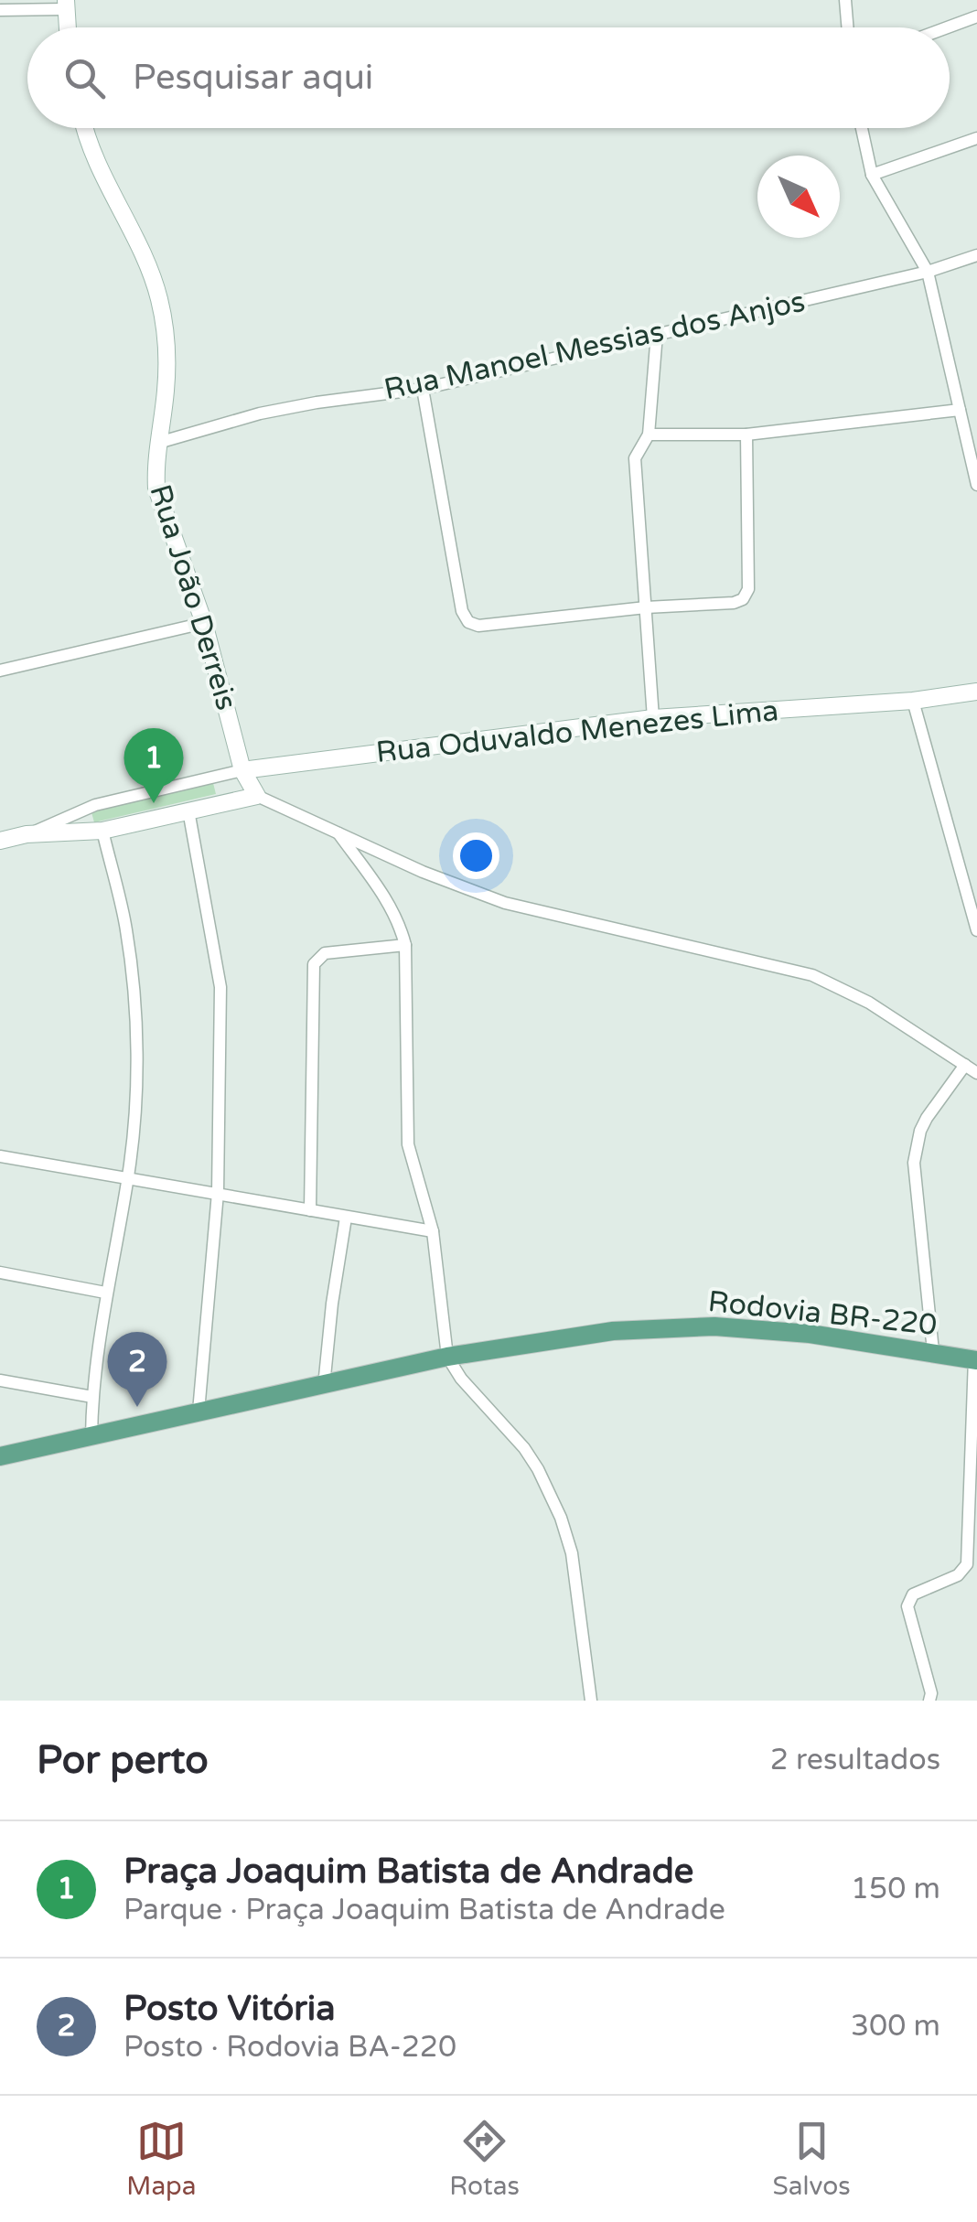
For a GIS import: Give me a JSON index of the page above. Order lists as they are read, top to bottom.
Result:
{
  "streets": {
    "main road": ["Rodovia BR-220"],
    "street": ["Rua Manoel Messias dos Anjos", "Rua João Derreis", "Rua Oduvaldo Menezes Lima"]
  },
  "crossings": [
    ["Rua Manoel Messias dos Anjos", "Rua João Derreis"],
    ["Rua João Derreis", "Rua Oduvaldo Menezes Lima"]
  ],
  "north": "bottom right",
  "page": {
    "search": "Pesquisar aqui",
    "pins": ["1", "2"],
    "heading": ["Por perto", "2 resultados"],
    "list": [
      {
        "mark": "1",
        "name": "Praça Joaquim Batista de Andrade",
        "note": "Parque · Praça Joaquim Batista de Andrade",
        "value": "150 m"
      },
      {
        "mark": "2",
        "name": "Posto Vitória",
        "note": "Posto · Rodovia BA-220",
        "value": "300 m"
      }
    ],
    "nav": ["Mapa", "Rotas", "Salvos"]
  }
}
